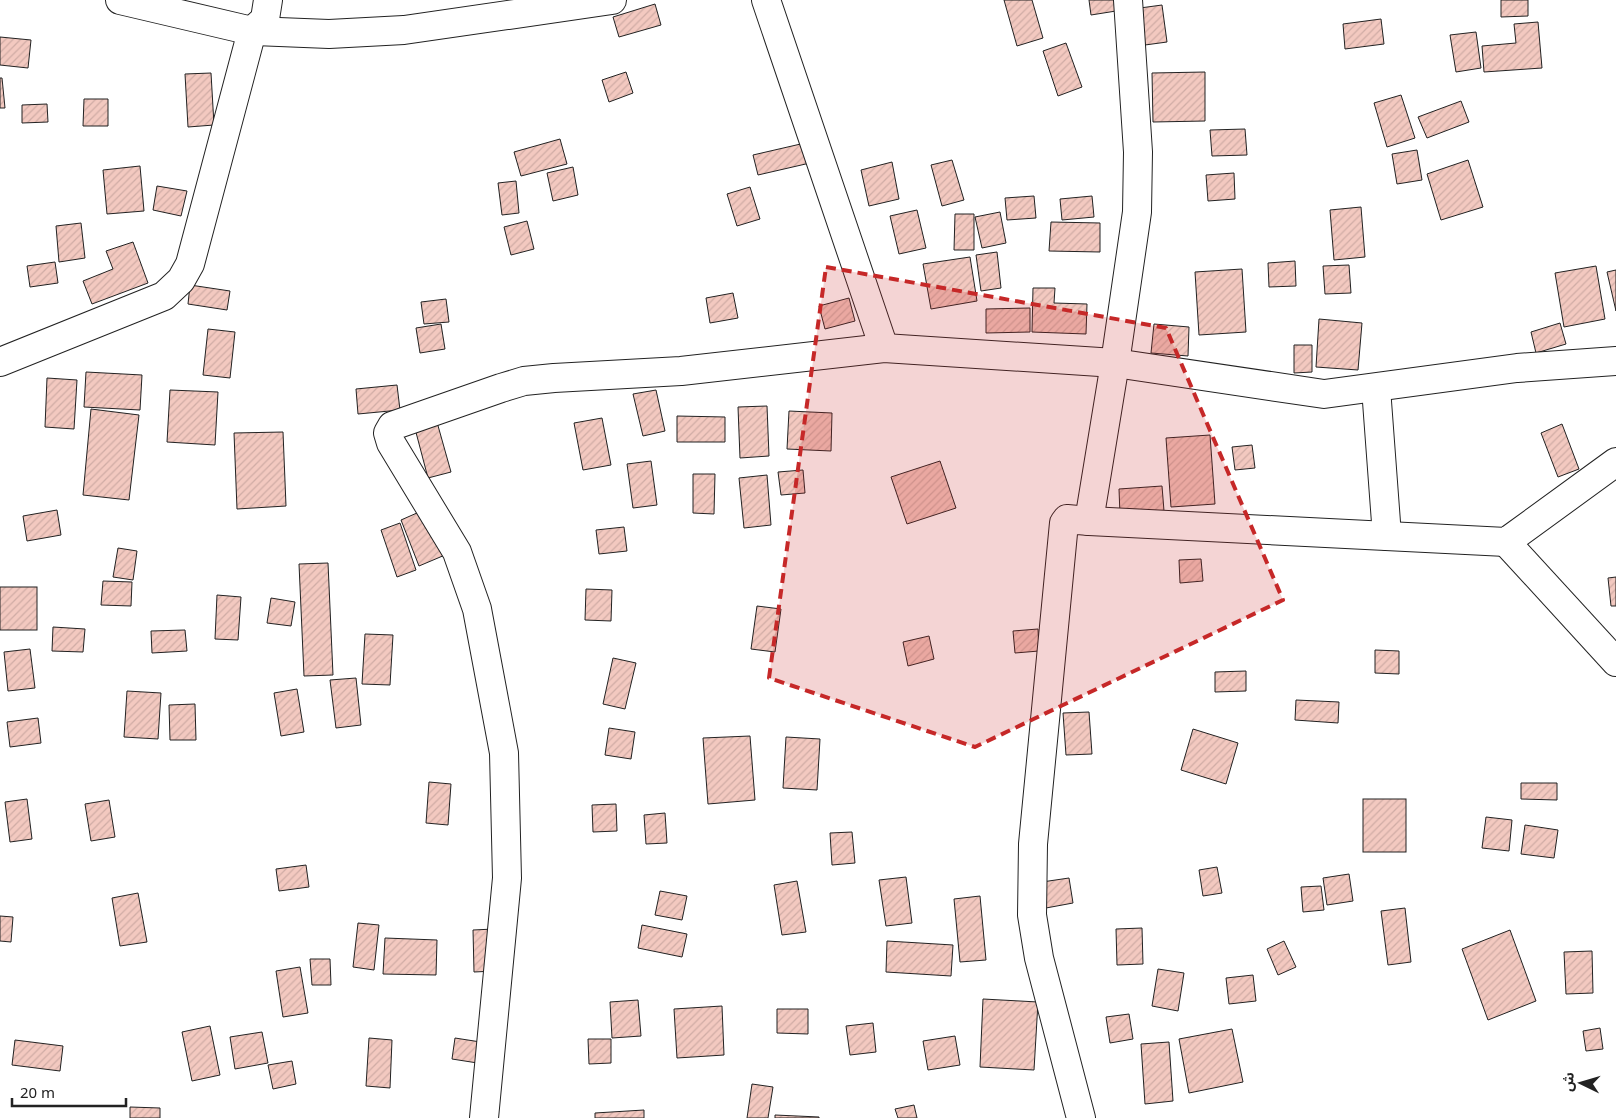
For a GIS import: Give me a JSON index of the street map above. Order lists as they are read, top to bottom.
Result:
{
  "scale_bar": "20 m",
  "north": "left"
}
